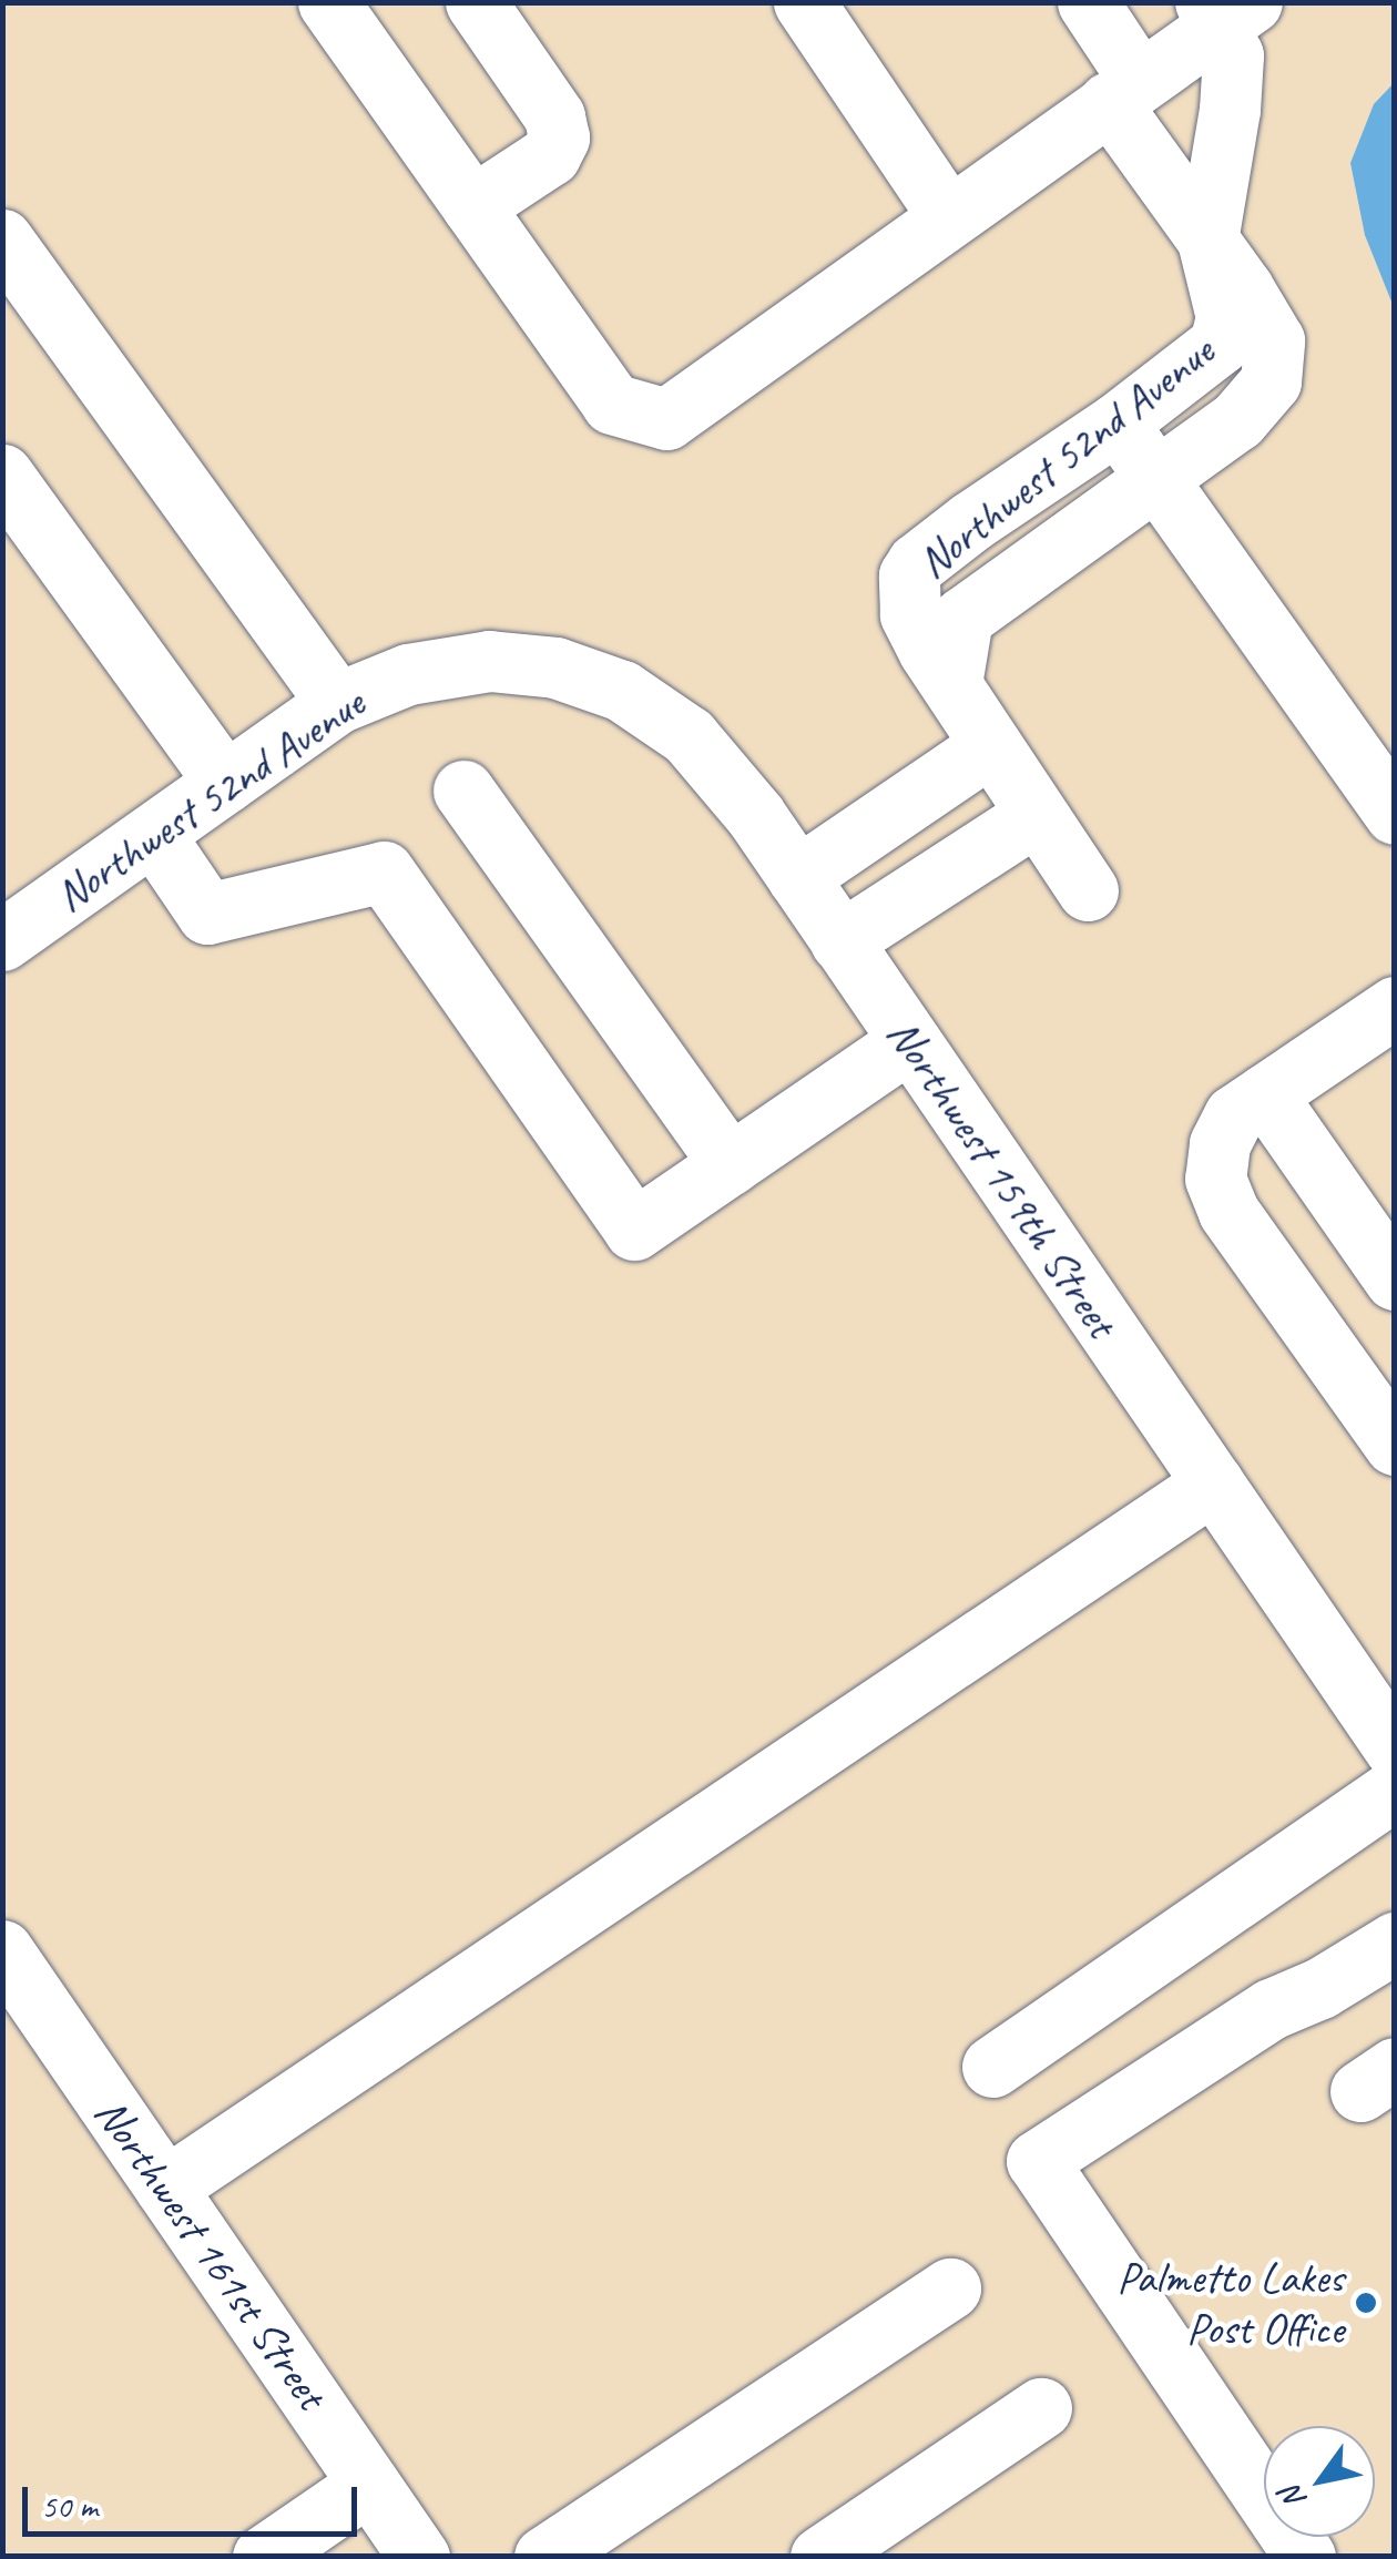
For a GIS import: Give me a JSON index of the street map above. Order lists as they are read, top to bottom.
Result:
{
  "streets": {
    "street": ["Northwest 52nd Avenue", "Northwest 159th Street", "Northwest 161st Street"]
  },
  "crossings": [
    ["Northwest 52nd Avenue", "Northwest 159th Street"]
  ],
  "places": ["Palmetto Lakes Post Office"],
  "scale_bar": "50 m",
  "north": "bottom left"
}
